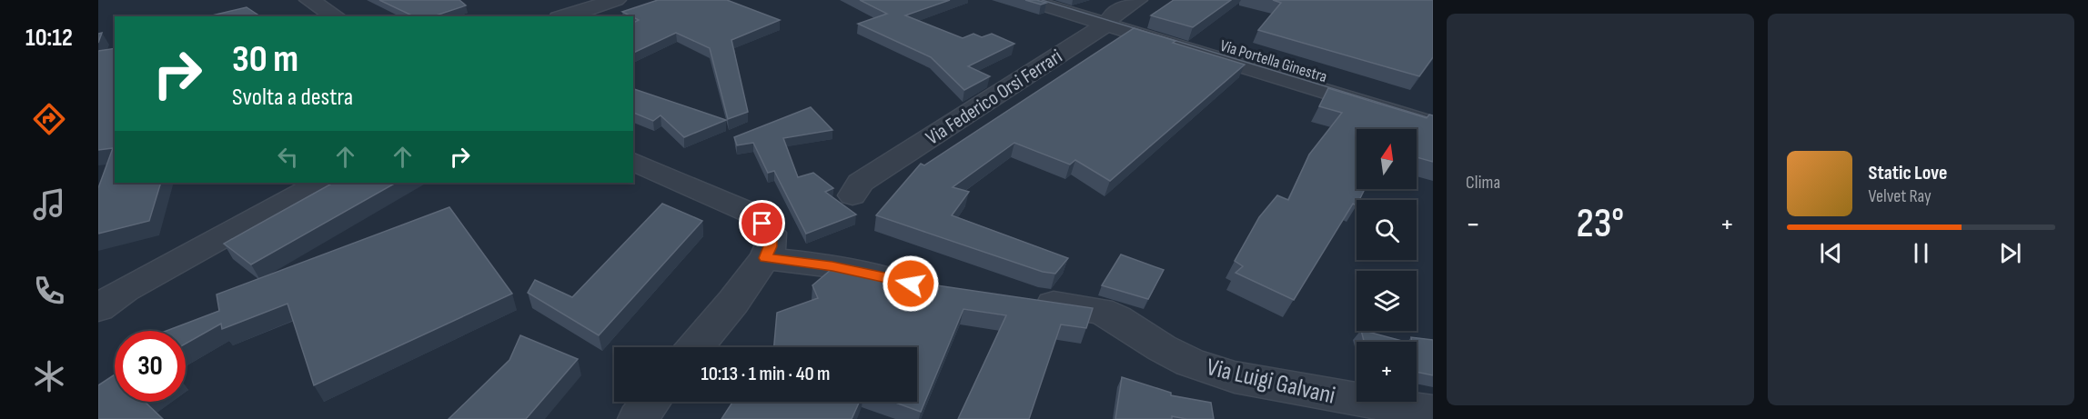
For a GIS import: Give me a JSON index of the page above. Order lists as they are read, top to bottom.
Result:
{
  "streets": {
    "street": ["Via Portella Ginestra", "Via Federico Orsi Ferrari", "Via Luigi Galvani"]
  },
  "crossings": [
    ["Via Portella Ginestra", "Via Federico Orsi Ferrari"]
  ],
  "north": "top",
  "page": {
    "tabs": "10:12",
    "tile": "Clima",
    "turn": ["30 m", "Svolta a destra"],
    "map_buttons": "+",
    "song": ["Static Love", "Velvet Ray"],
    "heat": ["−", "23°", "+"],
    "limit": "30",
    "trip": "10:13 · 1 min · 40 m"
  }
}
